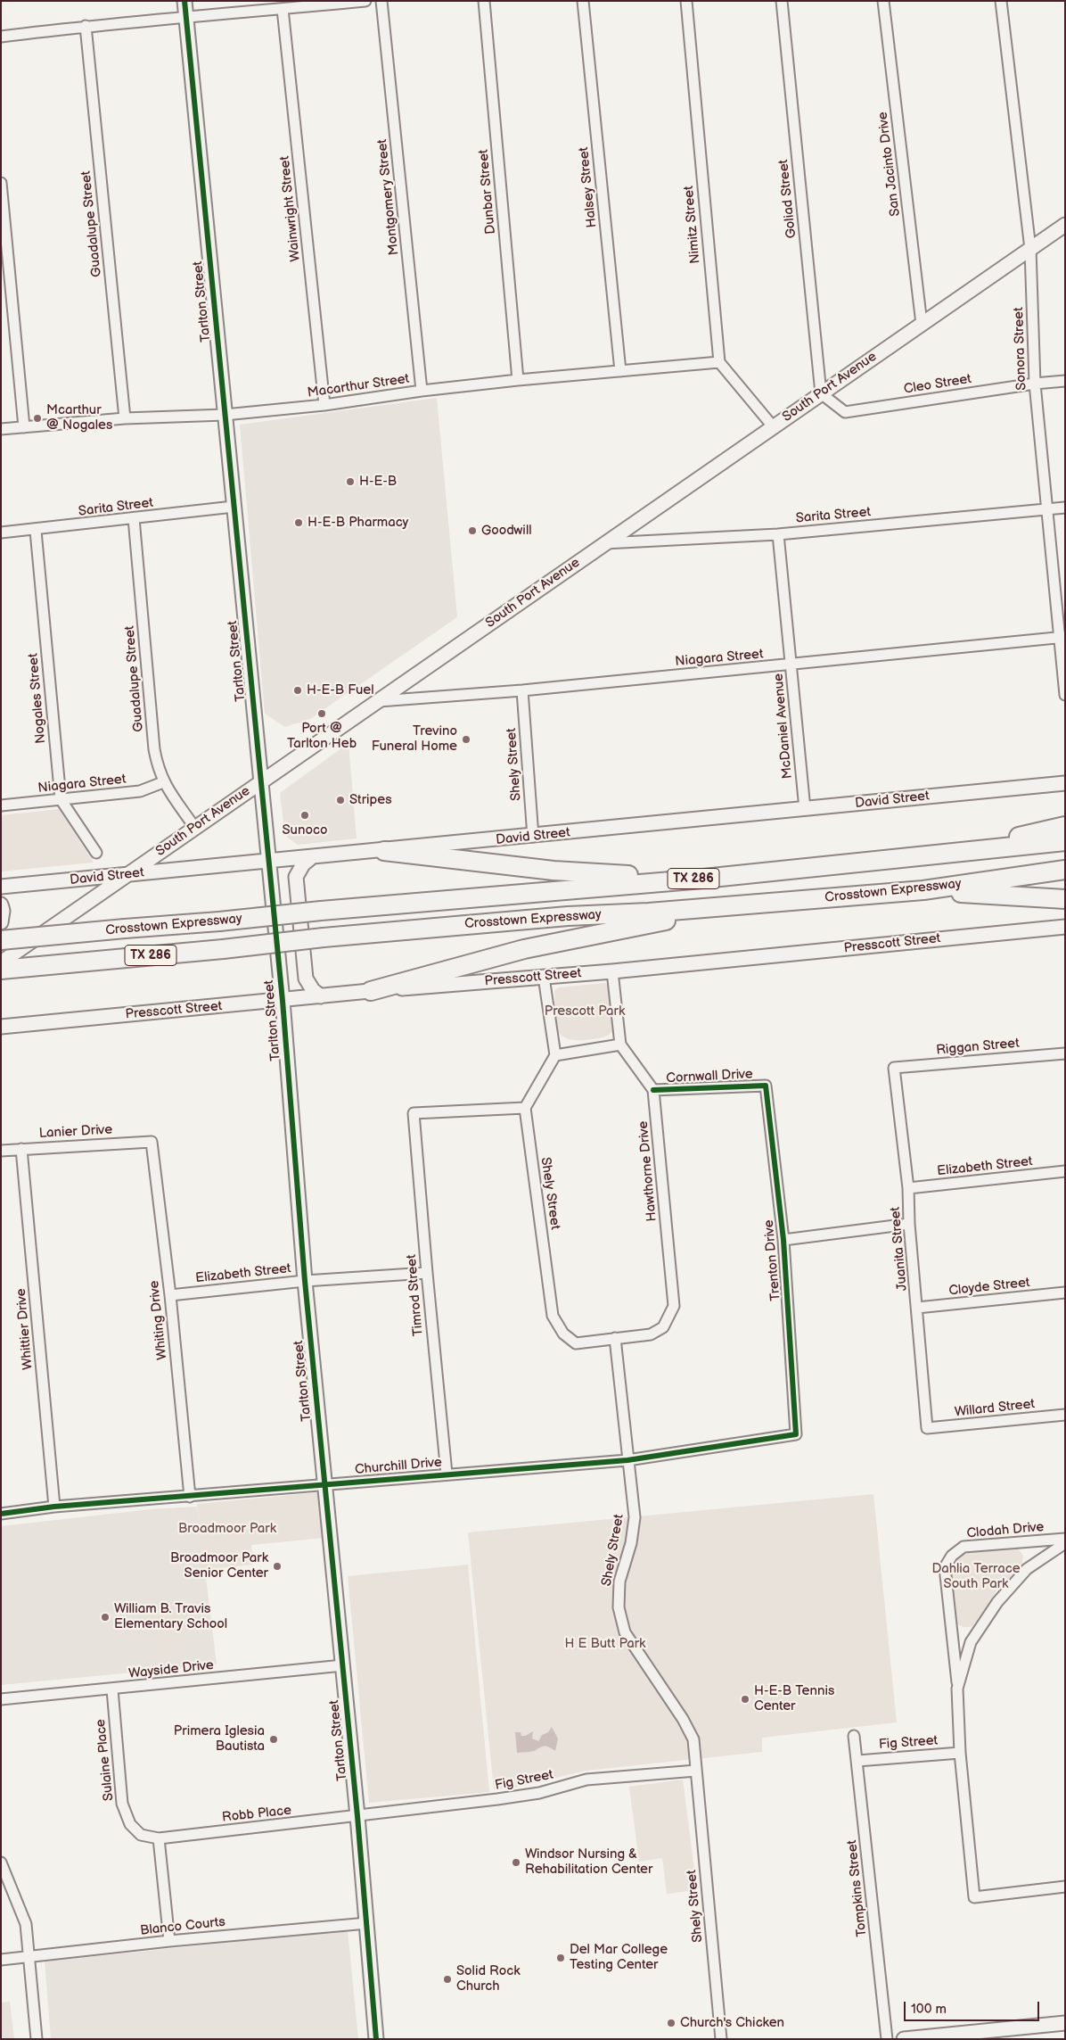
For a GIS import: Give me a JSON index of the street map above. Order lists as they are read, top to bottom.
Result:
{
  "streets": {
    "highway": ["TX 286", "Crosstown Expressway"],
    "main road": [
      "Tarlton Street",
      "South Port Avenue",
      "David Street",
      "Presscott Street"
    ],
    "street": [
      "San Jacinto Drive",
      "Halsey Street",
      "Dunbar Street",
      "Montgomery Street",
      "Goliad Street",
      "Wainwright Street",
      "Guadalupe Street",
      "Nimitz Street",
      "Sonora Street",
      "Cleo Street",
      "Macarthur Street",
      "Sarita Street",
      "Niagara Street",
      "Nogales Street",
      "McDaniel Avenue",
      "Shely Street",
      "Riggan Street",
      "Cornwall Drive",
      "Lanier Drive",
      "Elizabeth Street",
      "Hawthorne Drive",
      "Juanita Street",
      "Trenton Drive",
      "Cloyde Street",
      "Timrod Street",
      "Whiting Drive",
      "Whittier Drive",
      "Willard Street",
      "Churchill Drive",
      "Clodah Drive",
      "Wayside Drive",
      "Fig Street",
      "Sulaine Place",
      "Robb Place",
      "Tompkins Street",
      "Blanco Courts"
    ]
  },
  "crossings": [
    ["San Jacinto Drive", "South Port Avenue"],
    ["Halsey Street", "Macarthur Street"],
    ["Dunbar Street", "Macarthur Street"],
    ["Montgomery Street", "Macarthur Street"],
    ["Goliad Street", "Cleo Street"],
    ["Goliad Street", "South Port Avenue"],
    ["Wainwright Street", "Macarthur Street"],
    ["Guadalupe Street", "Macarthur Street"],
    ["Guadalupe Street", "South Port Avenue"],
    ["Guadalupe Street", "Sarita Street"],
    ["Guadalupe Street", "Niagara Street"],
    ["Nimitz Street", "Macarthur Street"],
    ["Tarlton Street", "Macarthur Street"],
    ["Tarlton Street", "South Port Avenue"],
    ["Tarlton Street", "Sarita Street"],
    ["Tarlton Street", "David Street"],
    ["Tarlton Street", "Presscott Street"],
    ["Tarlton Street", "Elizabeth Street"],
    ["Tarlton Street", "Churchill Drive"],
    ["Tarlton Street", "Wayside Drive"],
    ["Tarlton Street", "Fig Street"],
    ["Tarlton Street", "Robb Place"],
    ["Tarlton Street", "Blanco Courts"],
    ["Sonora Street", "Cleo Street"],
    ["Sonora Street", "South Port Avenue"],
    ["Sonora Street", "Sarita Street"],
    ["Sonora Street", "Niagara Street"],
    ["Cleo Street", "South Port Avenue"],
    ["South Port Avenue", "Sarita Street"],
    ["South Port Avenue", "Niagara Street"],
    ["South Port Avenue", "David Street"],
    ["Sarita Street", "Nogales Street"],
    ["Sarita Street", "McDaniel Avenue"],
    ["Niagara Street", "Nogales Street"],
    ["Niagara Street", "McDaniel Avenue"],
    ["Niagara Street", "Shely Street"],
    ["McDaniel Avenue", "David Street"],
    ["Shely Street", "David Street"],
    ["Shely Street", "Hawthorne Drive"],
    ["Shely Street", "Timrod Street"],
    ["Shely Street", "Churchill Drive"],
    ["Shely Street", "Fig Street"],
    ["Riggan Street", "Juanita Street"],
    ["Cornwall Drive", "Hawthorne Drive"],
    ["Cornwall Drive", "Trenton Drive"],
    ["Lanier Drive", "Whiting Drive"],
    ["Lanier Drive", "Whittier Drive"],
    ["Elizabeth Street", "Juanita Street"],
    ["Elizabeth Street", "Timrod Street"],
    ["Elizabeth Street", "Whiting Drive"],
    ["Juanita Street", "Cloyde Street"],
    ["Juanita Street", "Willard Street"],
    ["Trenton Drive", "Churchill Drive"],
    ["Timrod Street", "Churchill Drive"],
    ["Whiting Drive", "Churchill Drive"],
    ["Whittier Drive", "Churchill Drive"],
    ["Clodah Drive", "Fig Street"],
    ["Wayside Drive", "Sulaine Place"],
    ["Fig Street", "Robb Place"],
    ["Fig Street", "Tompkins Street"],
    ["Sulaine Place", "Robb Place"]
  ],
  "parks": [
    "Prescott Park",
    "Broadmoor Park",
    "Dahlia Terrace South Park",
    "H E Butt Park"
  ],
  "places": [
    "Mcarthur @ Nogales",
    "H-E-B",
    "H-E-B Pharmacy",
    "Goodwill",
    "H-E-B Fuel",
    "Port @ Tarlton Heb",
    "Trevino Funeral Home",
    "Stripes",
    "Sunoco",
    "Broadmoor Park Senior Center",
    "William B. Travis Elementary School",
    "H-E-B Tennis Center",
    "Primera Iglesia Bautista",
    "Windsor Nursing & Rehabilitation Center",
    "Del Mar College Testing Center",
    "Solid Rock Church",
    "Church's Chicken"
  ],
  "scale_bar": "100 m"
}
